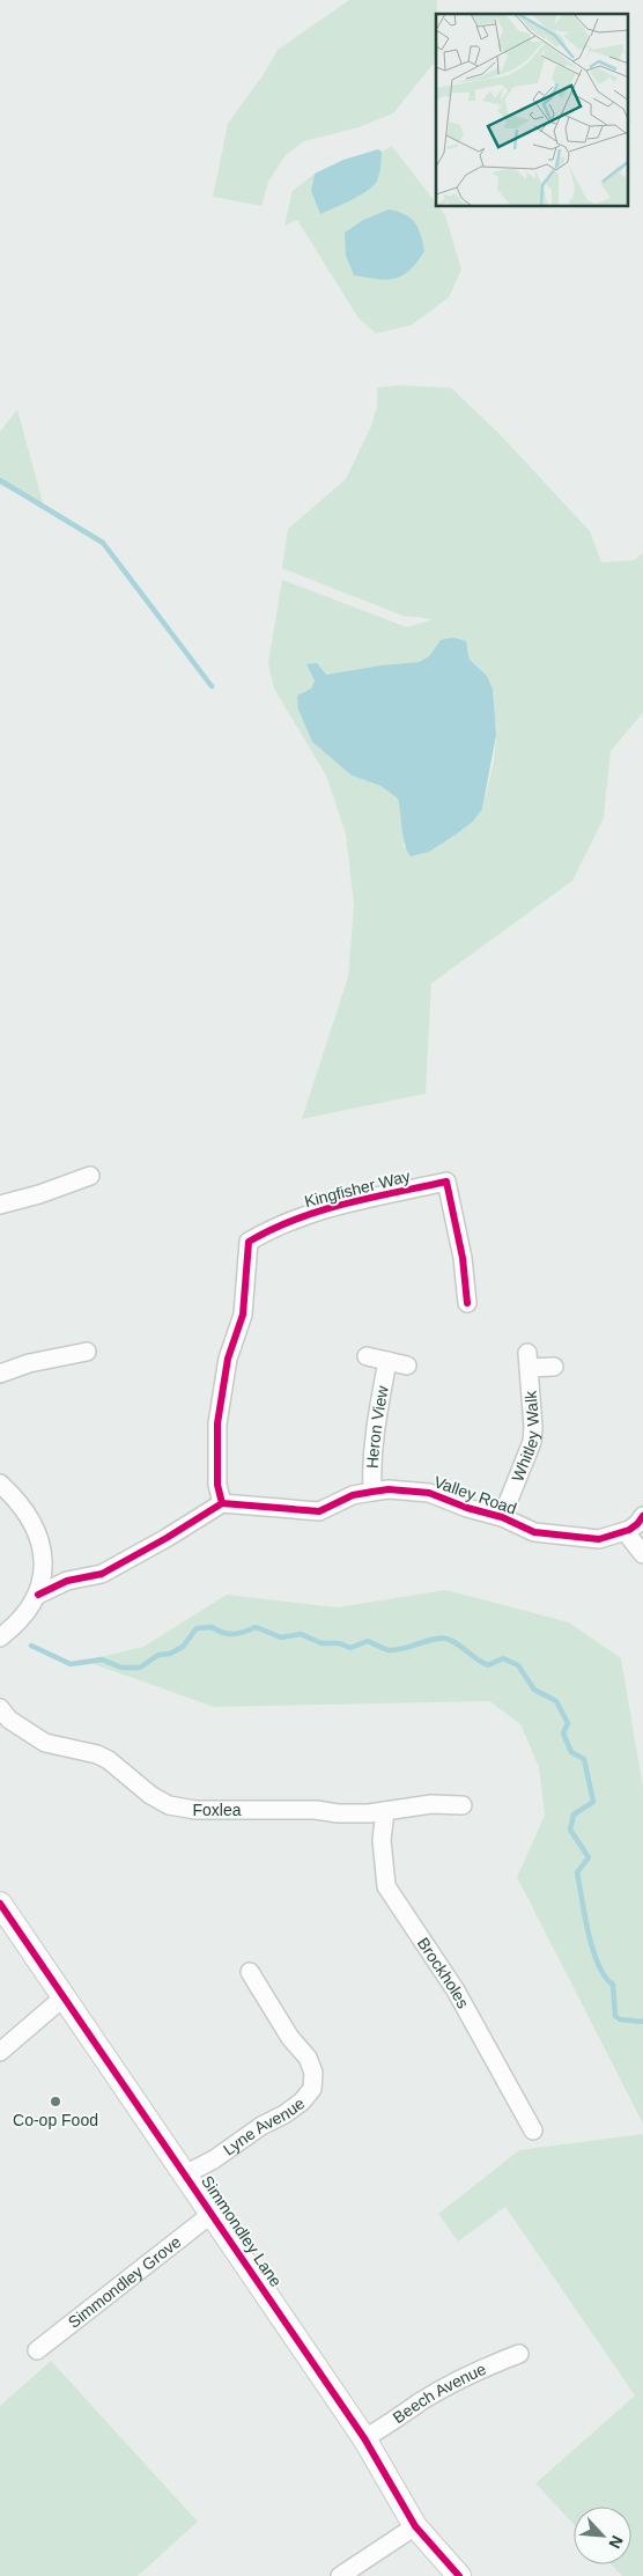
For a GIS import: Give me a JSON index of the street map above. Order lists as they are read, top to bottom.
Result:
{
  "streets": {
    "street": [
      "Kingfisher Way",
      "Heron View",
      "Whitley Walk",
      "Valley Road",
      "Foxlea",
      "Brockholes",
      "Lyne Avenue",
      "Simmondley Lane",
      "Simmondley Grove",
      "Beech Avenue"
    ]
  },
  "crossings": [
    ["Kingfisher Way", "Valley Road"],
    ["Heron View", "Valley Road"],
    ["Whitley Walk", "Valley Road"],
    ["Foxlea", "Brockholes"],
    ["Lyne Avenue", "Simmondley Lane"],
    ["Simmondley Lane", "Simmondley Grove"],
    ["Simmondley Lane", "Beech Avenue"]
  ],
  "places": ["Co-op Food"],
  "north": "bottom right"
}
